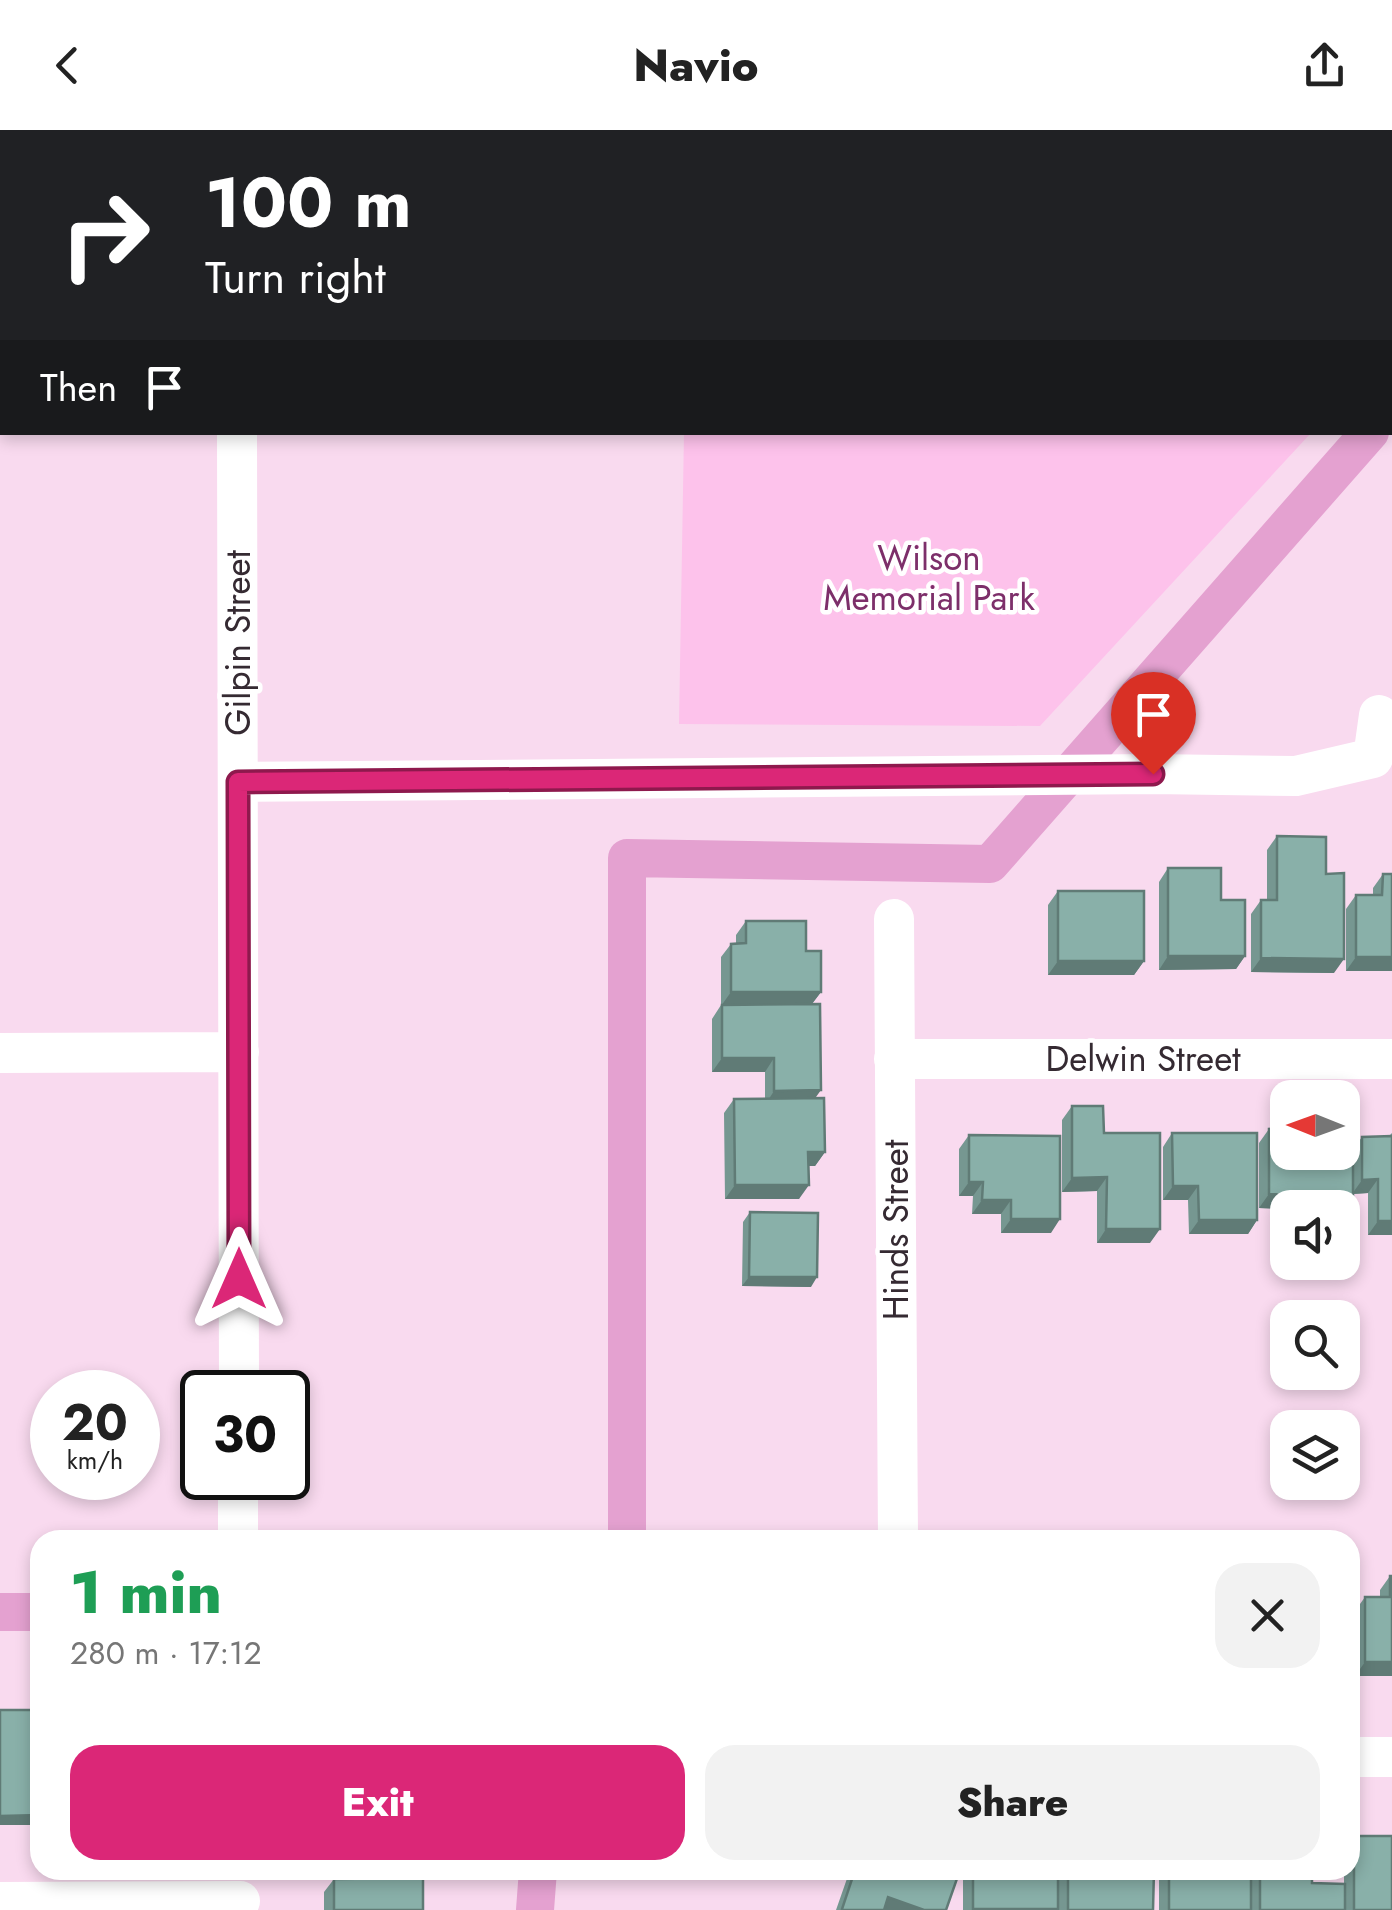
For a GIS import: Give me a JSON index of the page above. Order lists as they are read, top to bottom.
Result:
{
  "streets": {
    "street": ["Gilpin Street", "Delwin Street", "Hinds Street"]
  },
  "crossings": [
    ["Delwin Street", "Hinds Street"]
  ],
  "parks": ["Wilson Memorial Park"],
  "north": "left",
  "page": {
    "header": "Navio",
    "turn": ["100 m", "Turn right"],
    "then": "Then",
    "speed": "20 km/h",
    "limit": "30",
    "heading": ["1 min", "280 m · 17:12"],
    "buttons": ["Exit", "Share"]
  }
}
